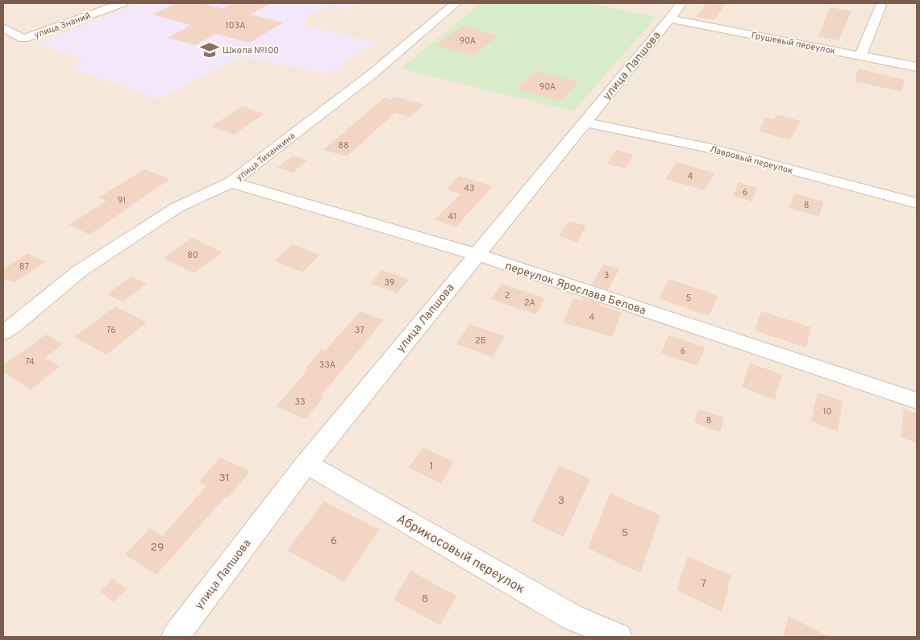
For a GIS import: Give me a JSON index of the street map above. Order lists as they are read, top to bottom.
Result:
{
  "streets": {
    "street": [
      "улица Знаний",
      "Грушевый переулок",
      "улица Лапшова",
      "улица Тиханкина",
      "Лавровый переулок",
      "переулок Ярослава Белова",
      "Абрикосовый переулок"
    ]
  },
  "crossings": [
    ["Грушевый переулок", "улица Лапшова"],
    ["улица Лапшова", "Лавровый переулок"],
    ["улица Лапшова", "переулок Ярослава Белова"],
    ["улица Лапшова", "Абрикосовый переулок"],
    ["улица Тиханкина", "переулок Ярослава Белова"]
  ],
  "places": {
    "school or university": ["Школа №100"]
  },
  "house_numbers": [
    "103А",
    "90А",
    "90А",
    "88",
    "4",
    "43",
    "6",
    "91",
    "8",
    "41",
    "80",
    "87",
    "3",
    "39",
    "2",
    "5",
    "2А",
    "4",
    "76",
    "37",
    "2Б",
    "6",
    "74",
    "33А",
    "33",
    "10",
    "8",
    "1",
    "31",
    "3",
    "5",
    "6",
    "29",
    "7",
    "8"
  ]
}
